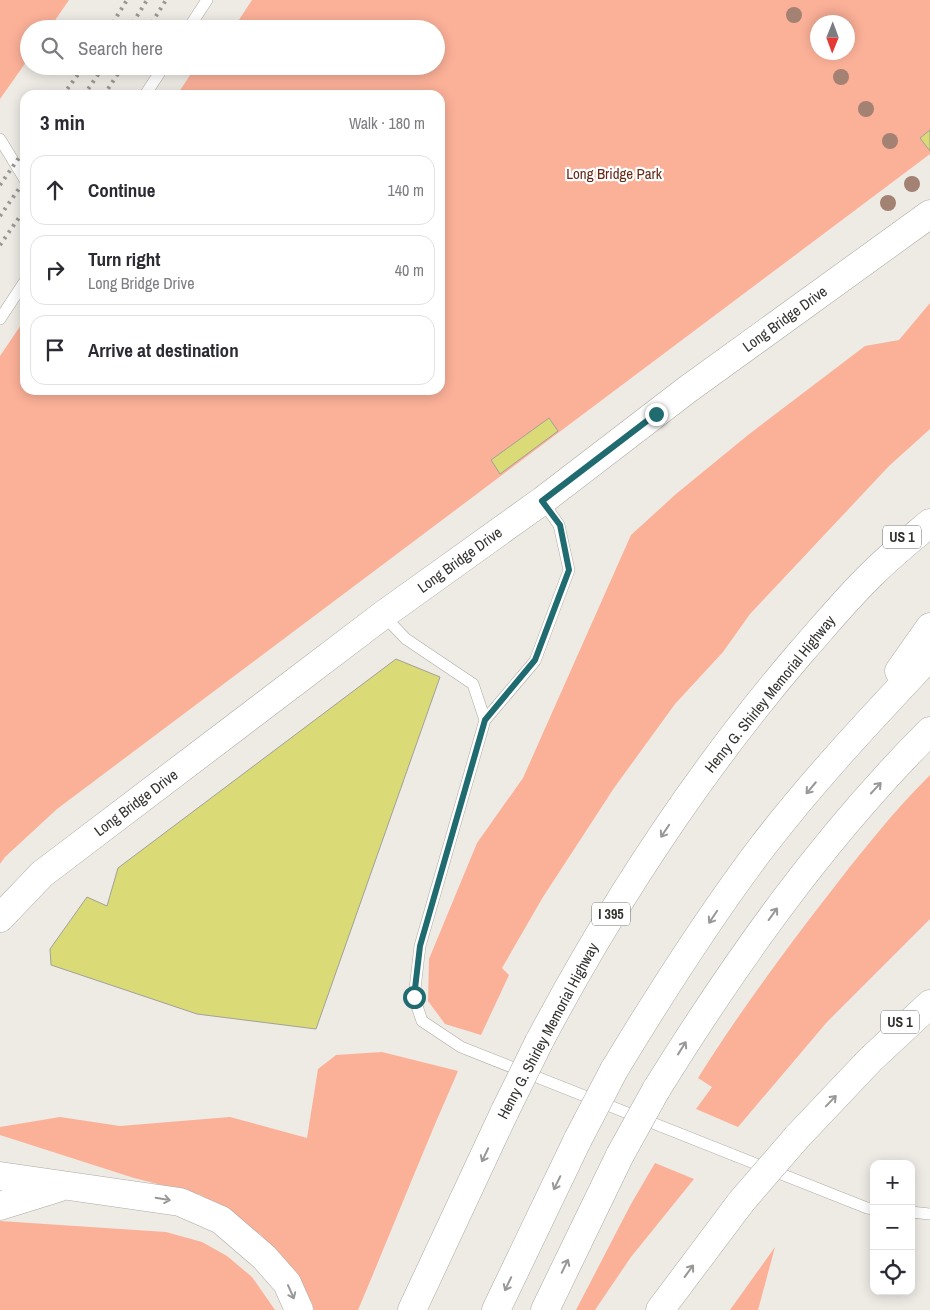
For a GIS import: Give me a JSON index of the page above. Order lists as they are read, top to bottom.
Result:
{
  "streets": {
    "main road": [
      "Long Bridge Drive",
      "US 1",
      "Henry G. Shirley Memorial Highway",
      "I 395"
    ]
  },
  "crossings": [
    ["US 1", "Henry G. Shirley Memorial Highway"]
  ],
  "parks": ["Long Bridge Park"],
  "north": "bottom",
  "page": {
    "search": "Search here",
    "heading": ["3 min", "Walk · 180 m"],
    "list": [
      ["Continue", "140 m"],
      ["Turn right", "Long Bridge Drive", "40 m"],
      "Arrive at destination"
    ],
    "map_buttons": ["+", "−"]
  }
}
